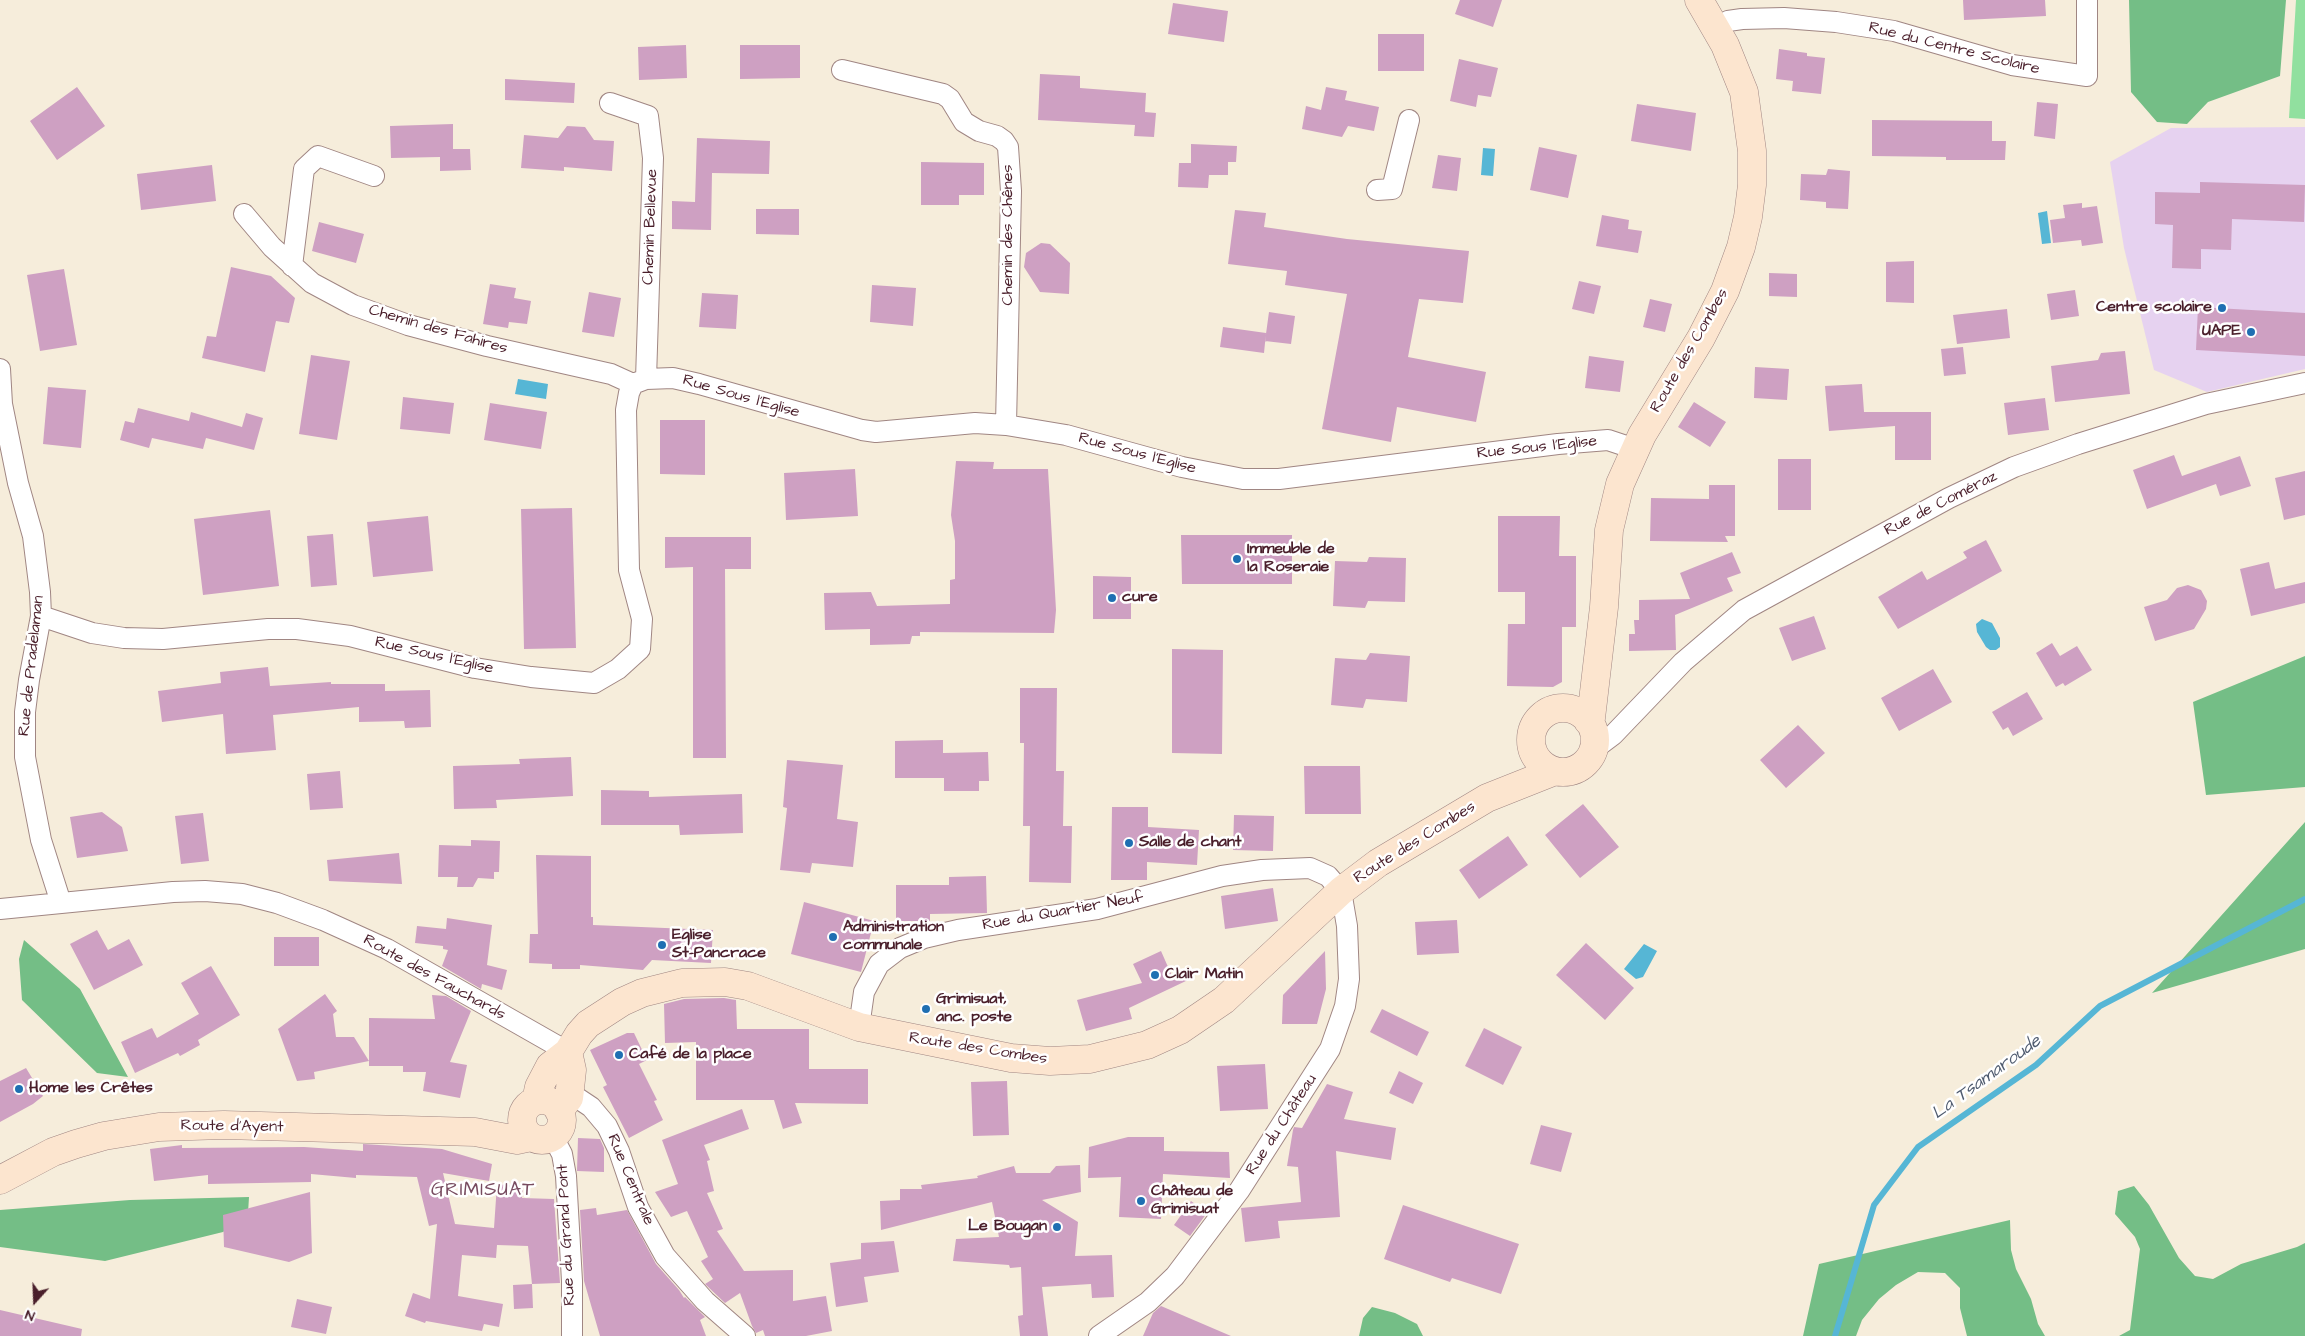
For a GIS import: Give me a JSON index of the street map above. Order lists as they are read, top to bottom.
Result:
{
  "streets": {
    "street": [
      "Rue du Centre Scolaire",
      "Chemin Bellevue",
      "Chemin des Chênes",
      "Chemin des Fahires",
      "Route des Combes",
      "Rue Sous l'Eglise",
      "Rue de Coméraz",
      "Rue de Pradelaman",
      "Rue du Quartier Neuf",
      "Route des Fauchards",
      "Rue du Château",
      "Route d'Ayent",
      "Rue Centrale",
      "Rue du Grand Pont"
    ]
  },
  "crossings": [
    ["Rue du Centre Scolaire", "Route des Combes"],
    ["Chemin Bellevue", "Chemin des Fahires"],
    ["Chemin Bellevue", "Rue Sous l'Eglise"],
    ["Chemin des Chênes", "Rue Sous l'Eglise"],
    ["Chemin des Fahires", "Rue Sous l'Eglise"],
    ["Route des Combes", "Rue Sous l'Eglise"],
    ["Route des Combes", "Rue de Coméraz"],
    ["Route des Combes", "Rue du Quartier Neuf"],
    ["Route des Combes", "Route des Fauchards"],
    ["Route des Combes", "Rue du Château"],
    ["Route des Combes", "Route d'Ayent"],
    ["Route des Combes", "Rue Centrale"],
    ["Route des Combes", "Rue du Grand Pont"],
    ["Rue Sous l'Eglise", "Rue de Pradelaman"],
    ["Rue de Pradelaman", "Route des Fauchards"],
    ["Rue du Quartier Neuf", "Rue du Château"],
    ["Route d'Ayent", "Rue Centrale"],
    ["Route d'Ayent", "Rue du Grand Pont"],
    ["Rue Centrale", "Rue du Grand Pont"]
  ],
  "districts": ["GRIMISUAT"],
  "water": ["La Tsamaroude"],
  "places": [
    "Centre scolaire",
    "UAPE",
    "Immeuble de la Roseraie",
    "cure",
    "Salle de chant",
    "Administration communale",
    "Eglise St-Pancrace",
    "Clair Matin",
    "Grimisuat, anc. poste",
    "Café de la place",
    "Home les Crêtes",
    "Château de Grimisuat",
    "Le Bougan"
  ],
  "north": "bottom"
}
